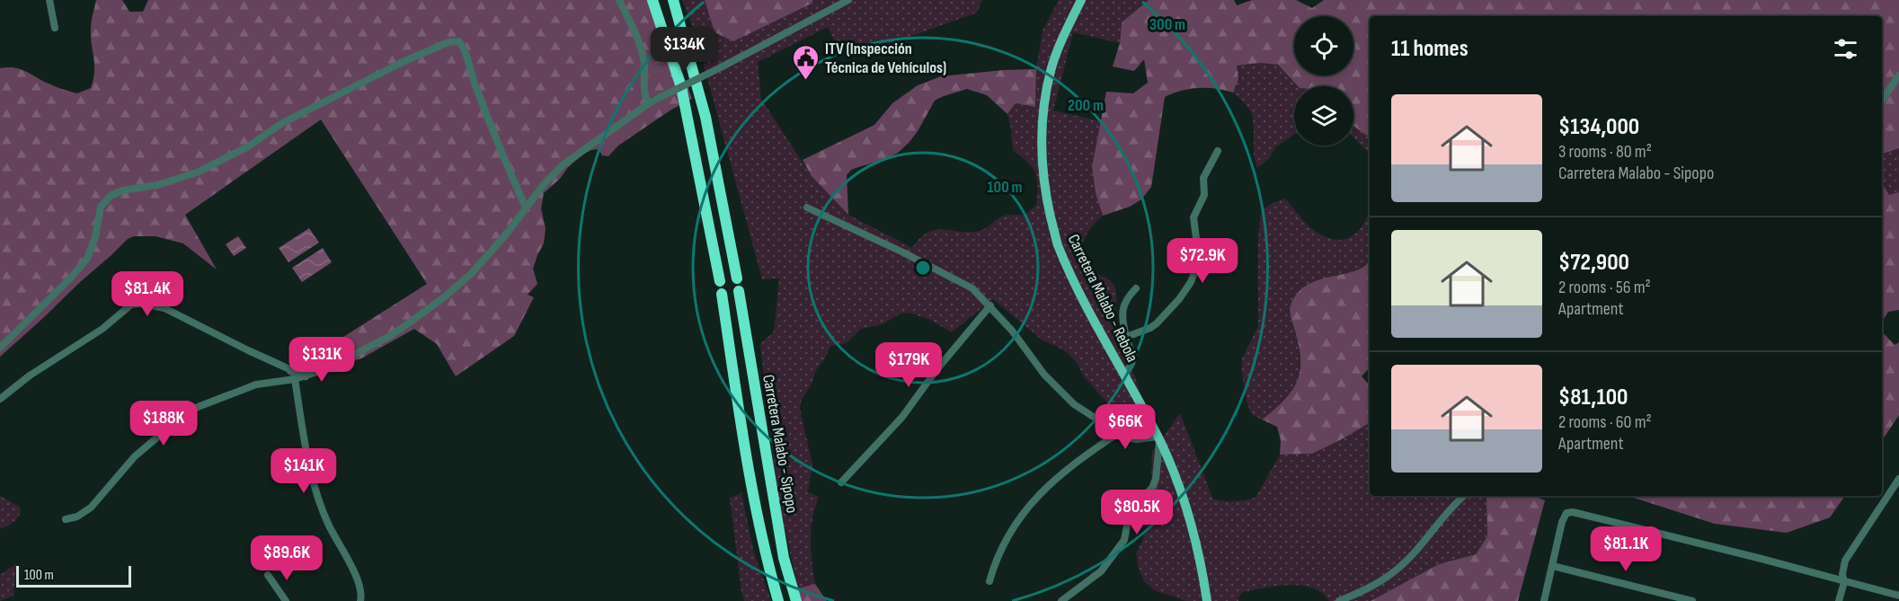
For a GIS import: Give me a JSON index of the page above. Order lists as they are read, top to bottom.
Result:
{
  "streets": {
    "highway": ["Carretera Malabo - Sipopo"],
    "main road": ["Carretera Malabo - Rebola"]
  },
  "places": {
    "public building": ["ITV (Inspección Técnica de Vehículos)"]
  },
  "scale_bar": "100 m",
  "page": {
    "heading": "11 homes",
    "price": [
      "$134K",
      "$72.9K",
      "$81.4K",
      "$131K",
      "$179K",
      "$188K",
      "$66K",
      "$141K",
      "$80.5K",
      "$81.1K",
      "$89.6K"
    ],
    "list": [
      {
        "name": "$134,000",
        "note": "3 rooms · 80 m² · Carretera Malabo - Sipopo"
      },
      {
        "name": "$72,900",
        "note": "2 rooms · 56 m² · Apartment"
      },
      {
        "name": "$81,100",
        "note": "2 rooms · 60 m² · Apartment"
      }
    ],
    "scale": "100 m"
  },
  "rings": ["300 m", "200 m", "100 m"]
}
